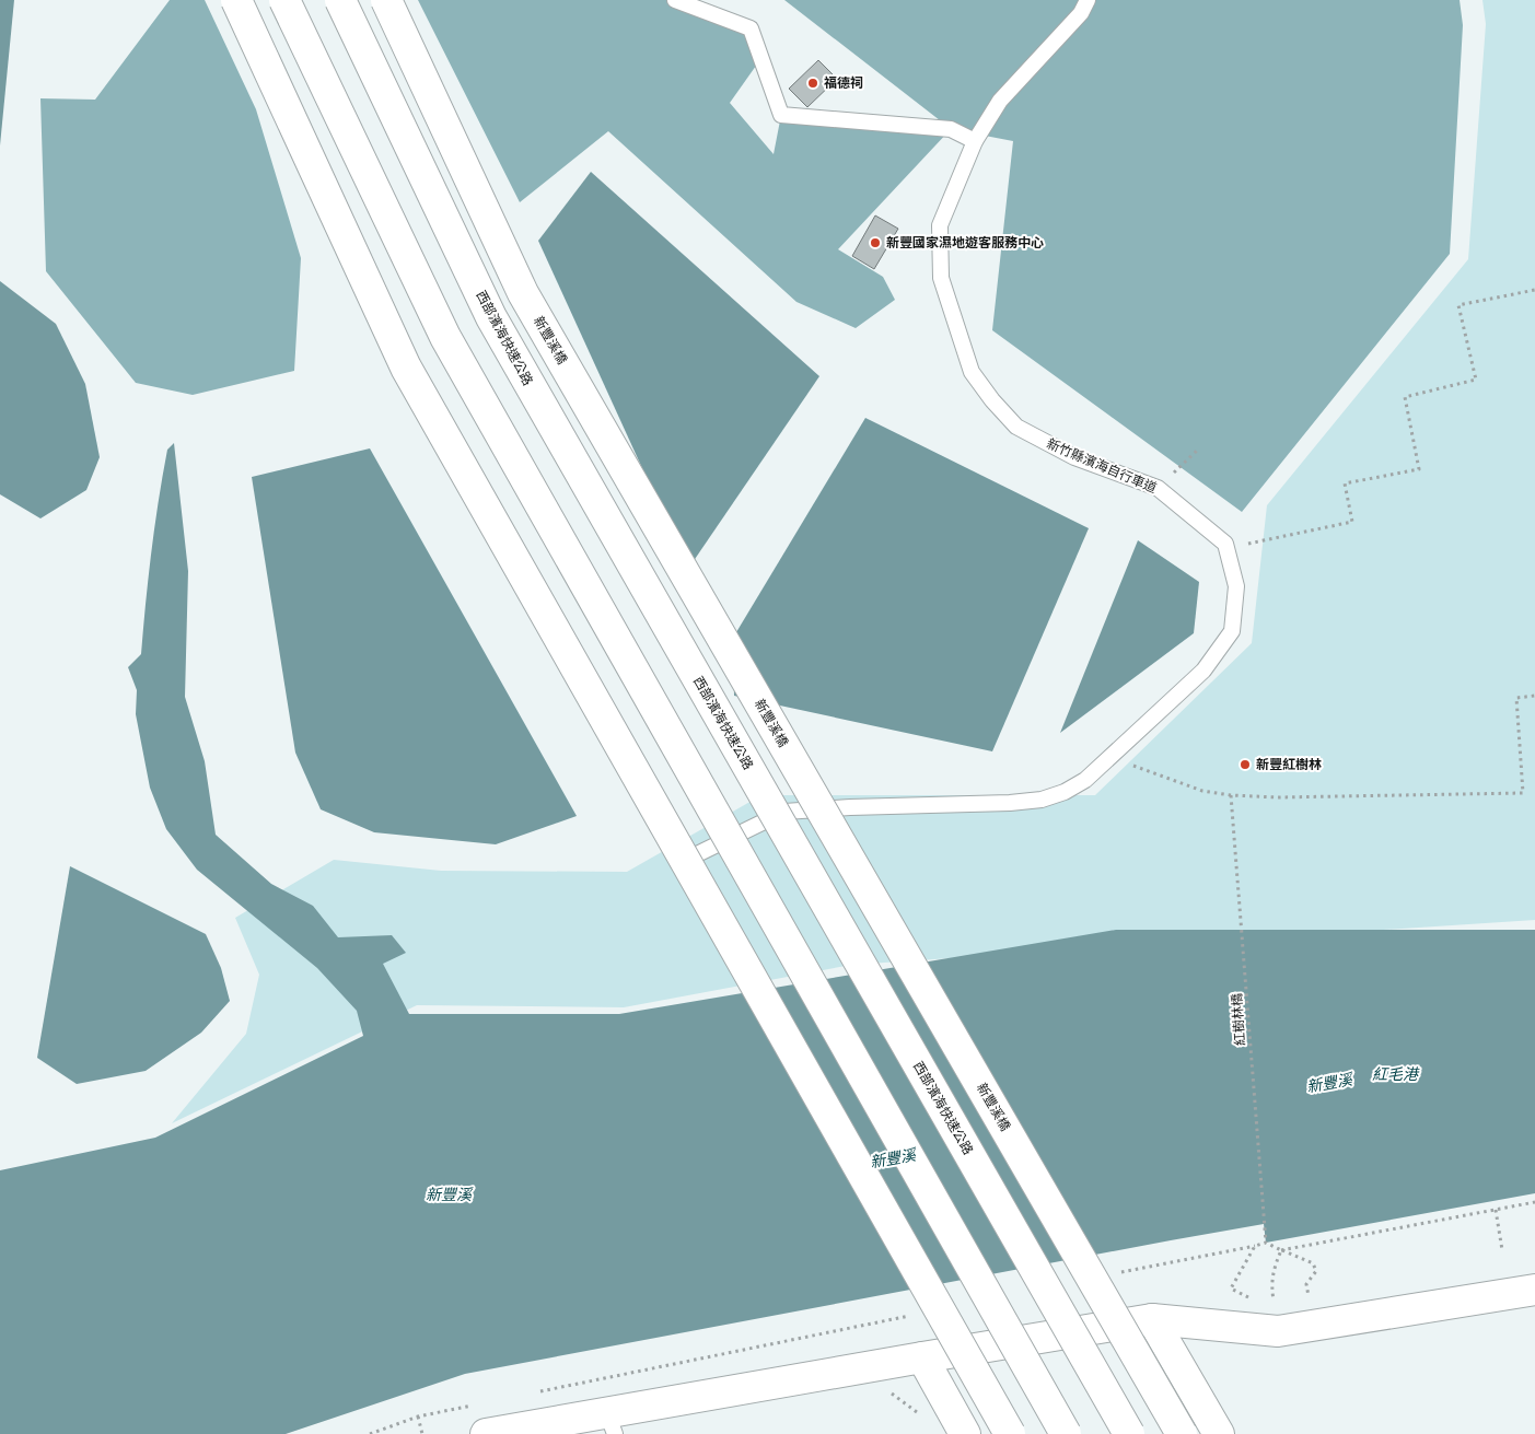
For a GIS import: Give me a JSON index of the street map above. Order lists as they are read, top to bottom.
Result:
{
  "streets": {
    "main road": ["西部濱海快速公路", "新豐溪橋"],
    "lane": ["新竹縣濱海自行車道"],
    "path": ["紅樹林橋"]
  },
  "water": ["紅毛港", "新豐溪"],
  "places": ["福德祠", "新豐國家濕地遊客服務中心", "新豐紅樹林"]
}
